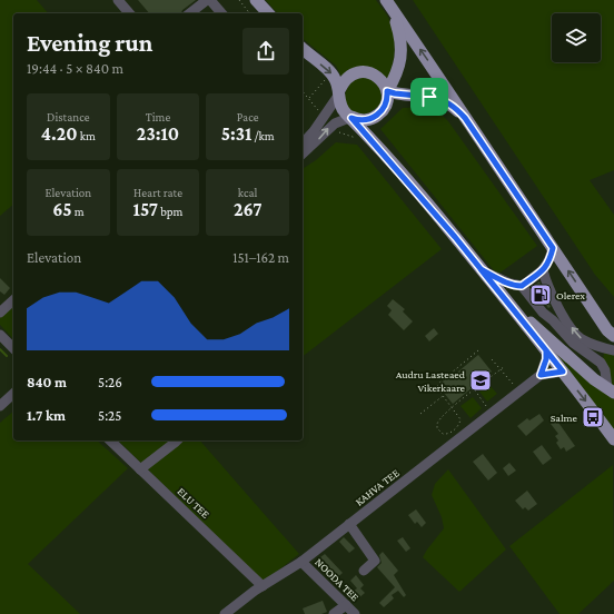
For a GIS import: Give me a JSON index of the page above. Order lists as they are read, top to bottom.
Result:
{
  "streets": {
    "street": ["KAHVA TEE", "ELU TEE", "NOODA TEE"]
  },
  "crossings": [
    ["KAHVA TEE", "ELU TEE"],
    ["KAHVA TEE", "NOODA TEE"]
  ],
  "places": {
    "fuel station": ["Olerex"],
    "school or university": ["Audru Lasteaed Vikerkaare"],
    "bus stop": ["Salme"]
  },
  "page": {
    "heading": ["Evening run", "19:44 · 5 × 840 m"],
    "stats": [
      ["Distance", "4.20 km"],
      ["Time", "23:10"],
      ["Pace", "5:31 /km"],
      ["Elevation", "65 m"],
      ["Heart rate", "157 bpm"],
      ["kcal", "267"]
    ],
    "chart": ["Elevation", "151–162 m"],
    "list": [
      {
        "name": "840 m",
        "note": "5:26"
      },
      {
        "name": "1.7 km",
        "note": "5:25"
      }
    ]
  }
}
